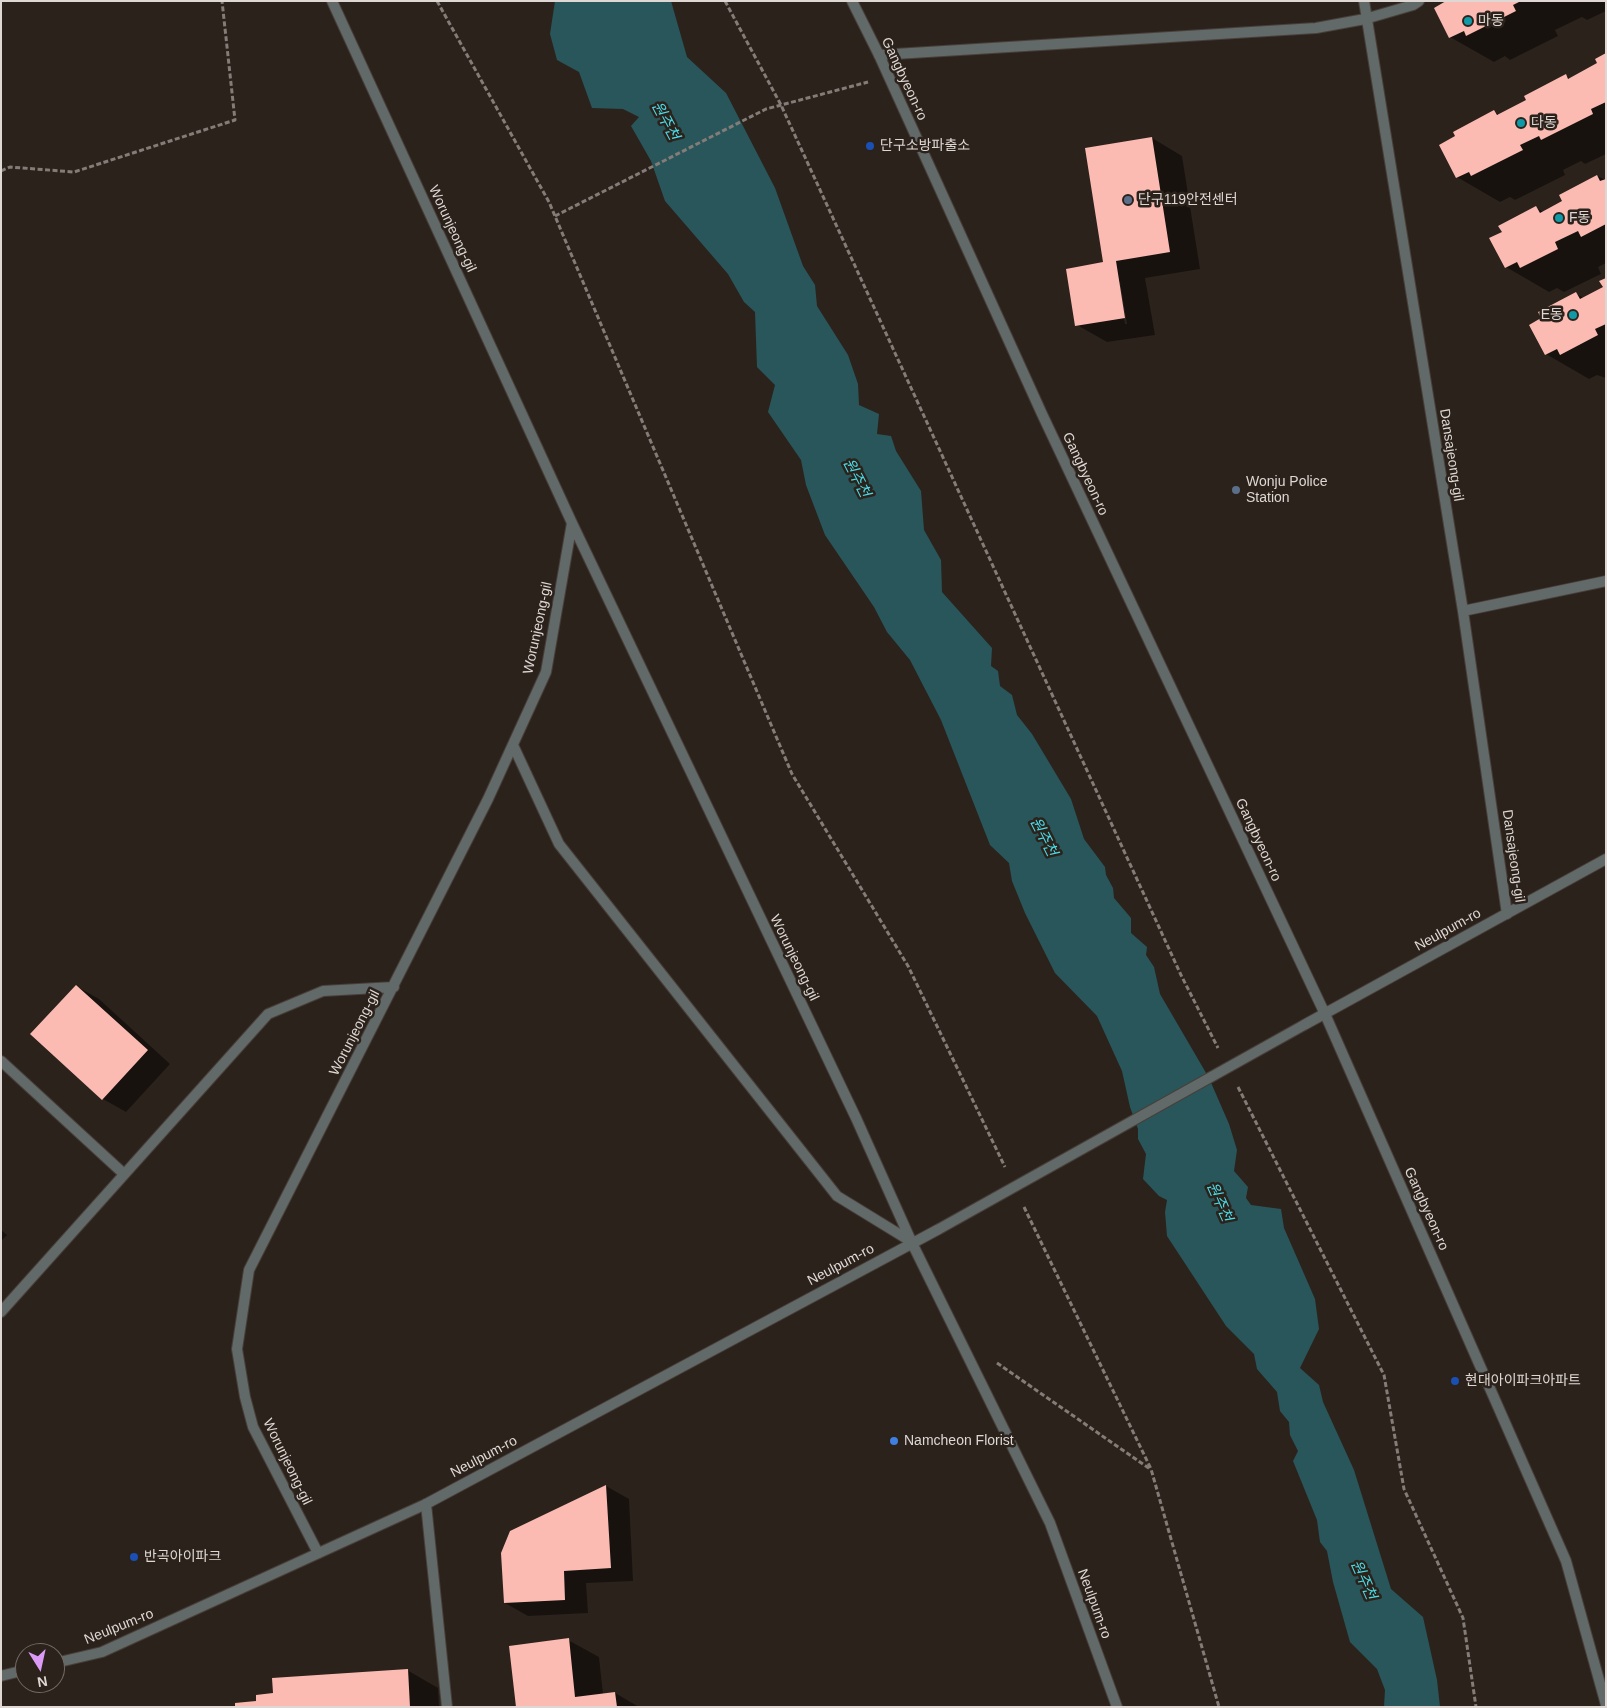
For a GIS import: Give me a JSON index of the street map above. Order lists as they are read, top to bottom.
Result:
{
  "streets": {
    "street": [
      "Gangbyeon-ro",
      "Worunjeong-gil",
      "Dansajeong-gil",
      "Neulpum-ro"
    ]
  },
  "crossings": [
    ["Gangbyeon-ro", "Neulpum-ro"],
    ["Worunjeong-gil", "Neulpum-ro"],
    ["Dansajeong-gil", "Neulpum-ro"]
  ],
  "water": ["원주천"],
  "places": [
    "마동",
    "다동",
    "단구소방파출소",
    "단구119안전센터",
    "F동",
    "E동",
    "Wonju Police Station",
    "현대아이파크아파트",
    "Namcheon Florist",
    "반곡아이파크"
  ],
  "north": "bottom"
}
